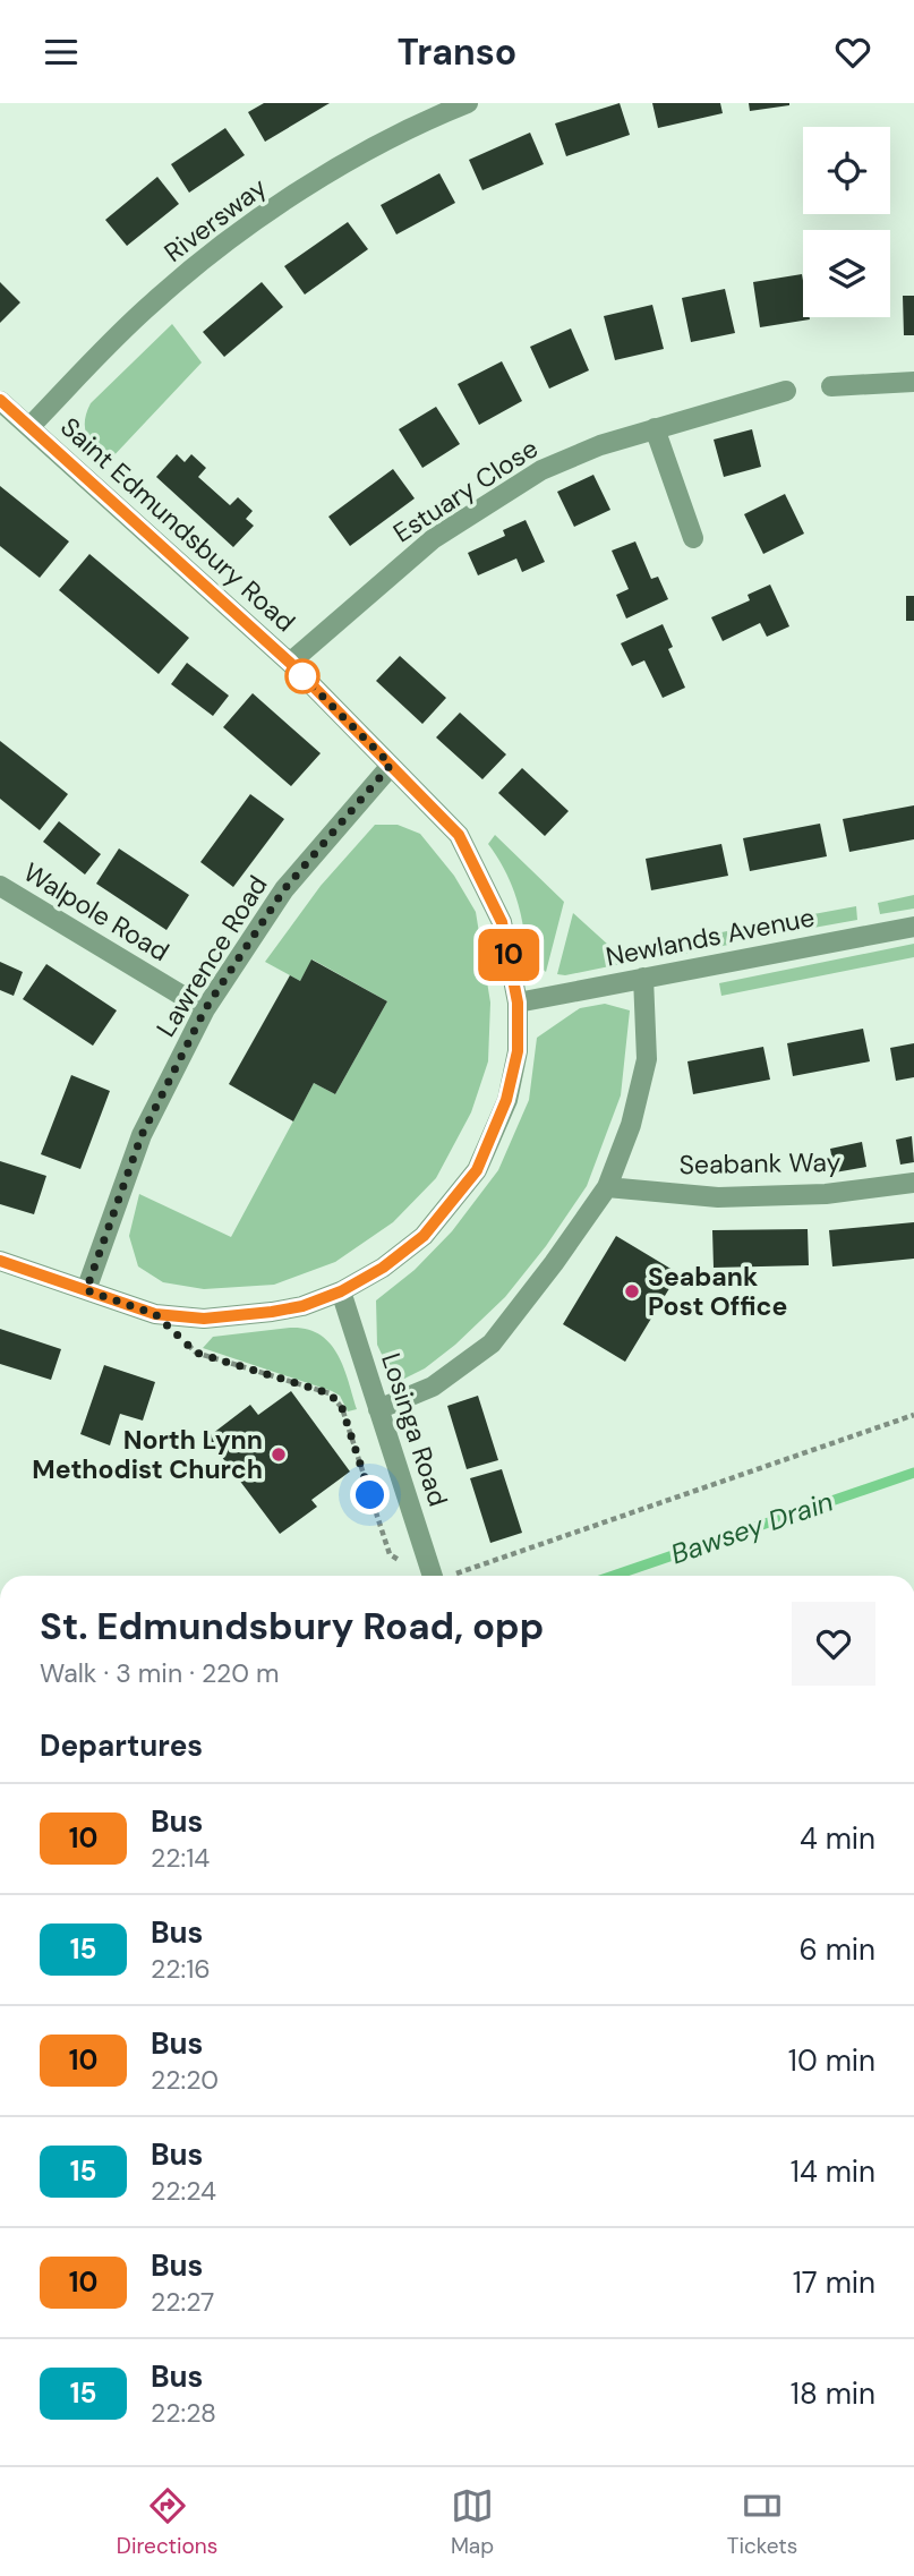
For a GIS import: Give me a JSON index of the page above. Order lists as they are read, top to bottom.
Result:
{
  "streets": {
    "street": [
      "Riversway",
      "Estuary Close",
      "Saint Edmundsbury Road",
      "Walpole Road",
      "Newlands Avenue",
      "Lawrence Road",
      "Seabank Way",
      "Losinga Road"
    ]
  },
  "crossings": [
    ["Riversway", "Saint Edmundsbury Road"],
    ["Estuary Close", "Saint Edmundsbury Road"],
    ["Saint Edmundsbury Road", "Newlands Avenue"],
    ["Saint Edmundsbury Road", "Lawrence Road"],
    ["Saint Edmundsbury Road", "Losinga Road"],
    ["Walpole Road", "Lawrence Road"]
  ],
  "water": ["Bawsey Drain"],
  "places": ["Seabank Post Office", "North Lynn Methodist Church"],
  "lines": ["bus line 10"],
  "page": {
    "header": "Transo",
    "on_map": "10",
    "heading": [
      ["St. Edmundsbury Road, opp", "Walk · 3 min · 220 m"],
      "Departures"
    ],
    "list": [
      {
        "mark": "10",
        "name": "Bus",
        "note": "22:14",
        "value": "4 min"
      },
      {
        "mark": "15",
        "name": "Bus",
        "note": "22:16",
        "value": "6 min"
      },
      {
        "mark": "10",
        "name": "Bus",
        "note": "22:20",
        "value": "10 min"
      },
      {
        "mark": "15",
        "name": "Bus",
        "note": "22:24",
        "value": "14 min"
      },
      {
        "mark": "10",
        "name": "Bus",
        "note": "22:27",
        "value": "17 min"
      },
      {
        "mark": "15",
        "name": "Bus",
        "note": "22:28",
        "value": "18 min"
      }
    ],
    "tabs": ["Directions", "Map", "Tickets"]
  }
}
